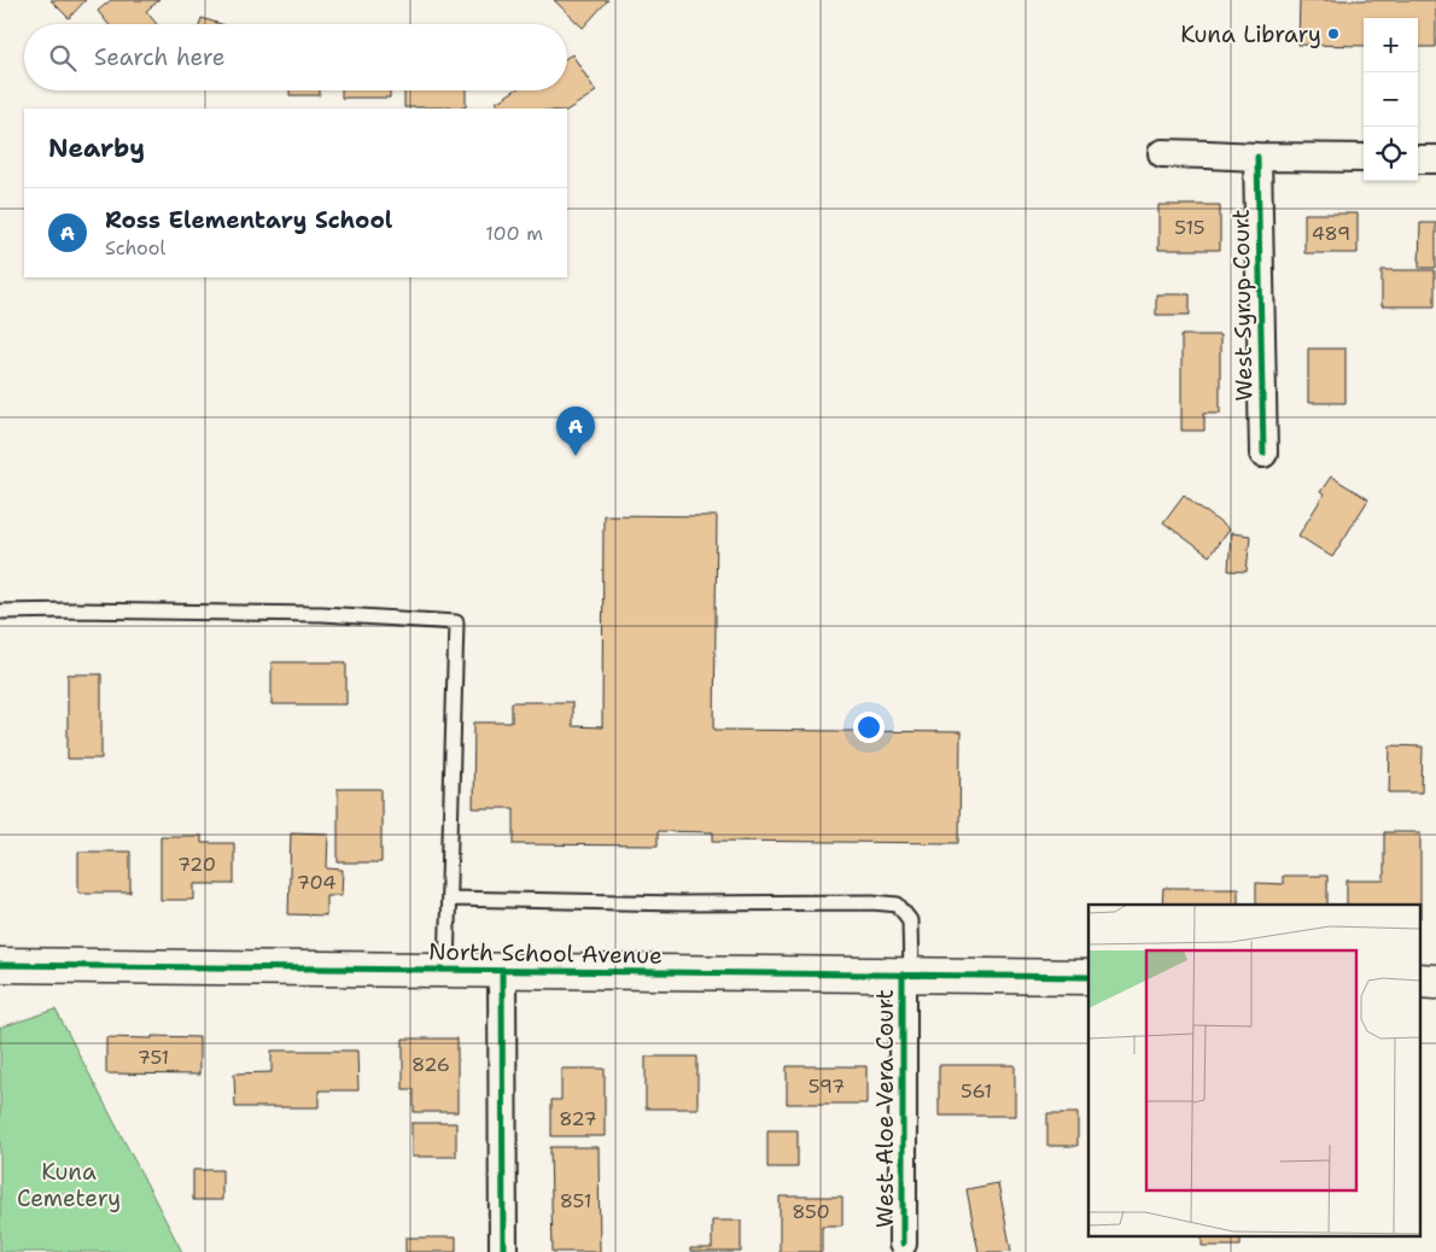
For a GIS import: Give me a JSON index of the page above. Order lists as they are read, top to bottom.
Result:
{
  "streets": {
    "street": ["West Syrup Court", "North School Avenue", "West Aloe Vera Court"]
  },
  "crossings": [
    ["North School Avenue", "West Aloe Vera Court"]
  ],
  "parks": ["Kuna Cemetery"],
  "places": ["Kuna Library"],
  "house_numbers": [
    "515",
    "489",
    "720",
    "704",
    "751",
    "826",
    "597",
    "561",
    "827",
    "851",
    "850"
  ],
  "page": {
    "map_buttons": ["+", "−"],
    "search": "Search here",
    "heading": "Nearby",
    "list": [
      {
        "mark": "A",
        "name": "Ross Elementary School",
        "note": "School",
        "value": "100 m"
      }
    ],
    "pins": "A"
  }
}
